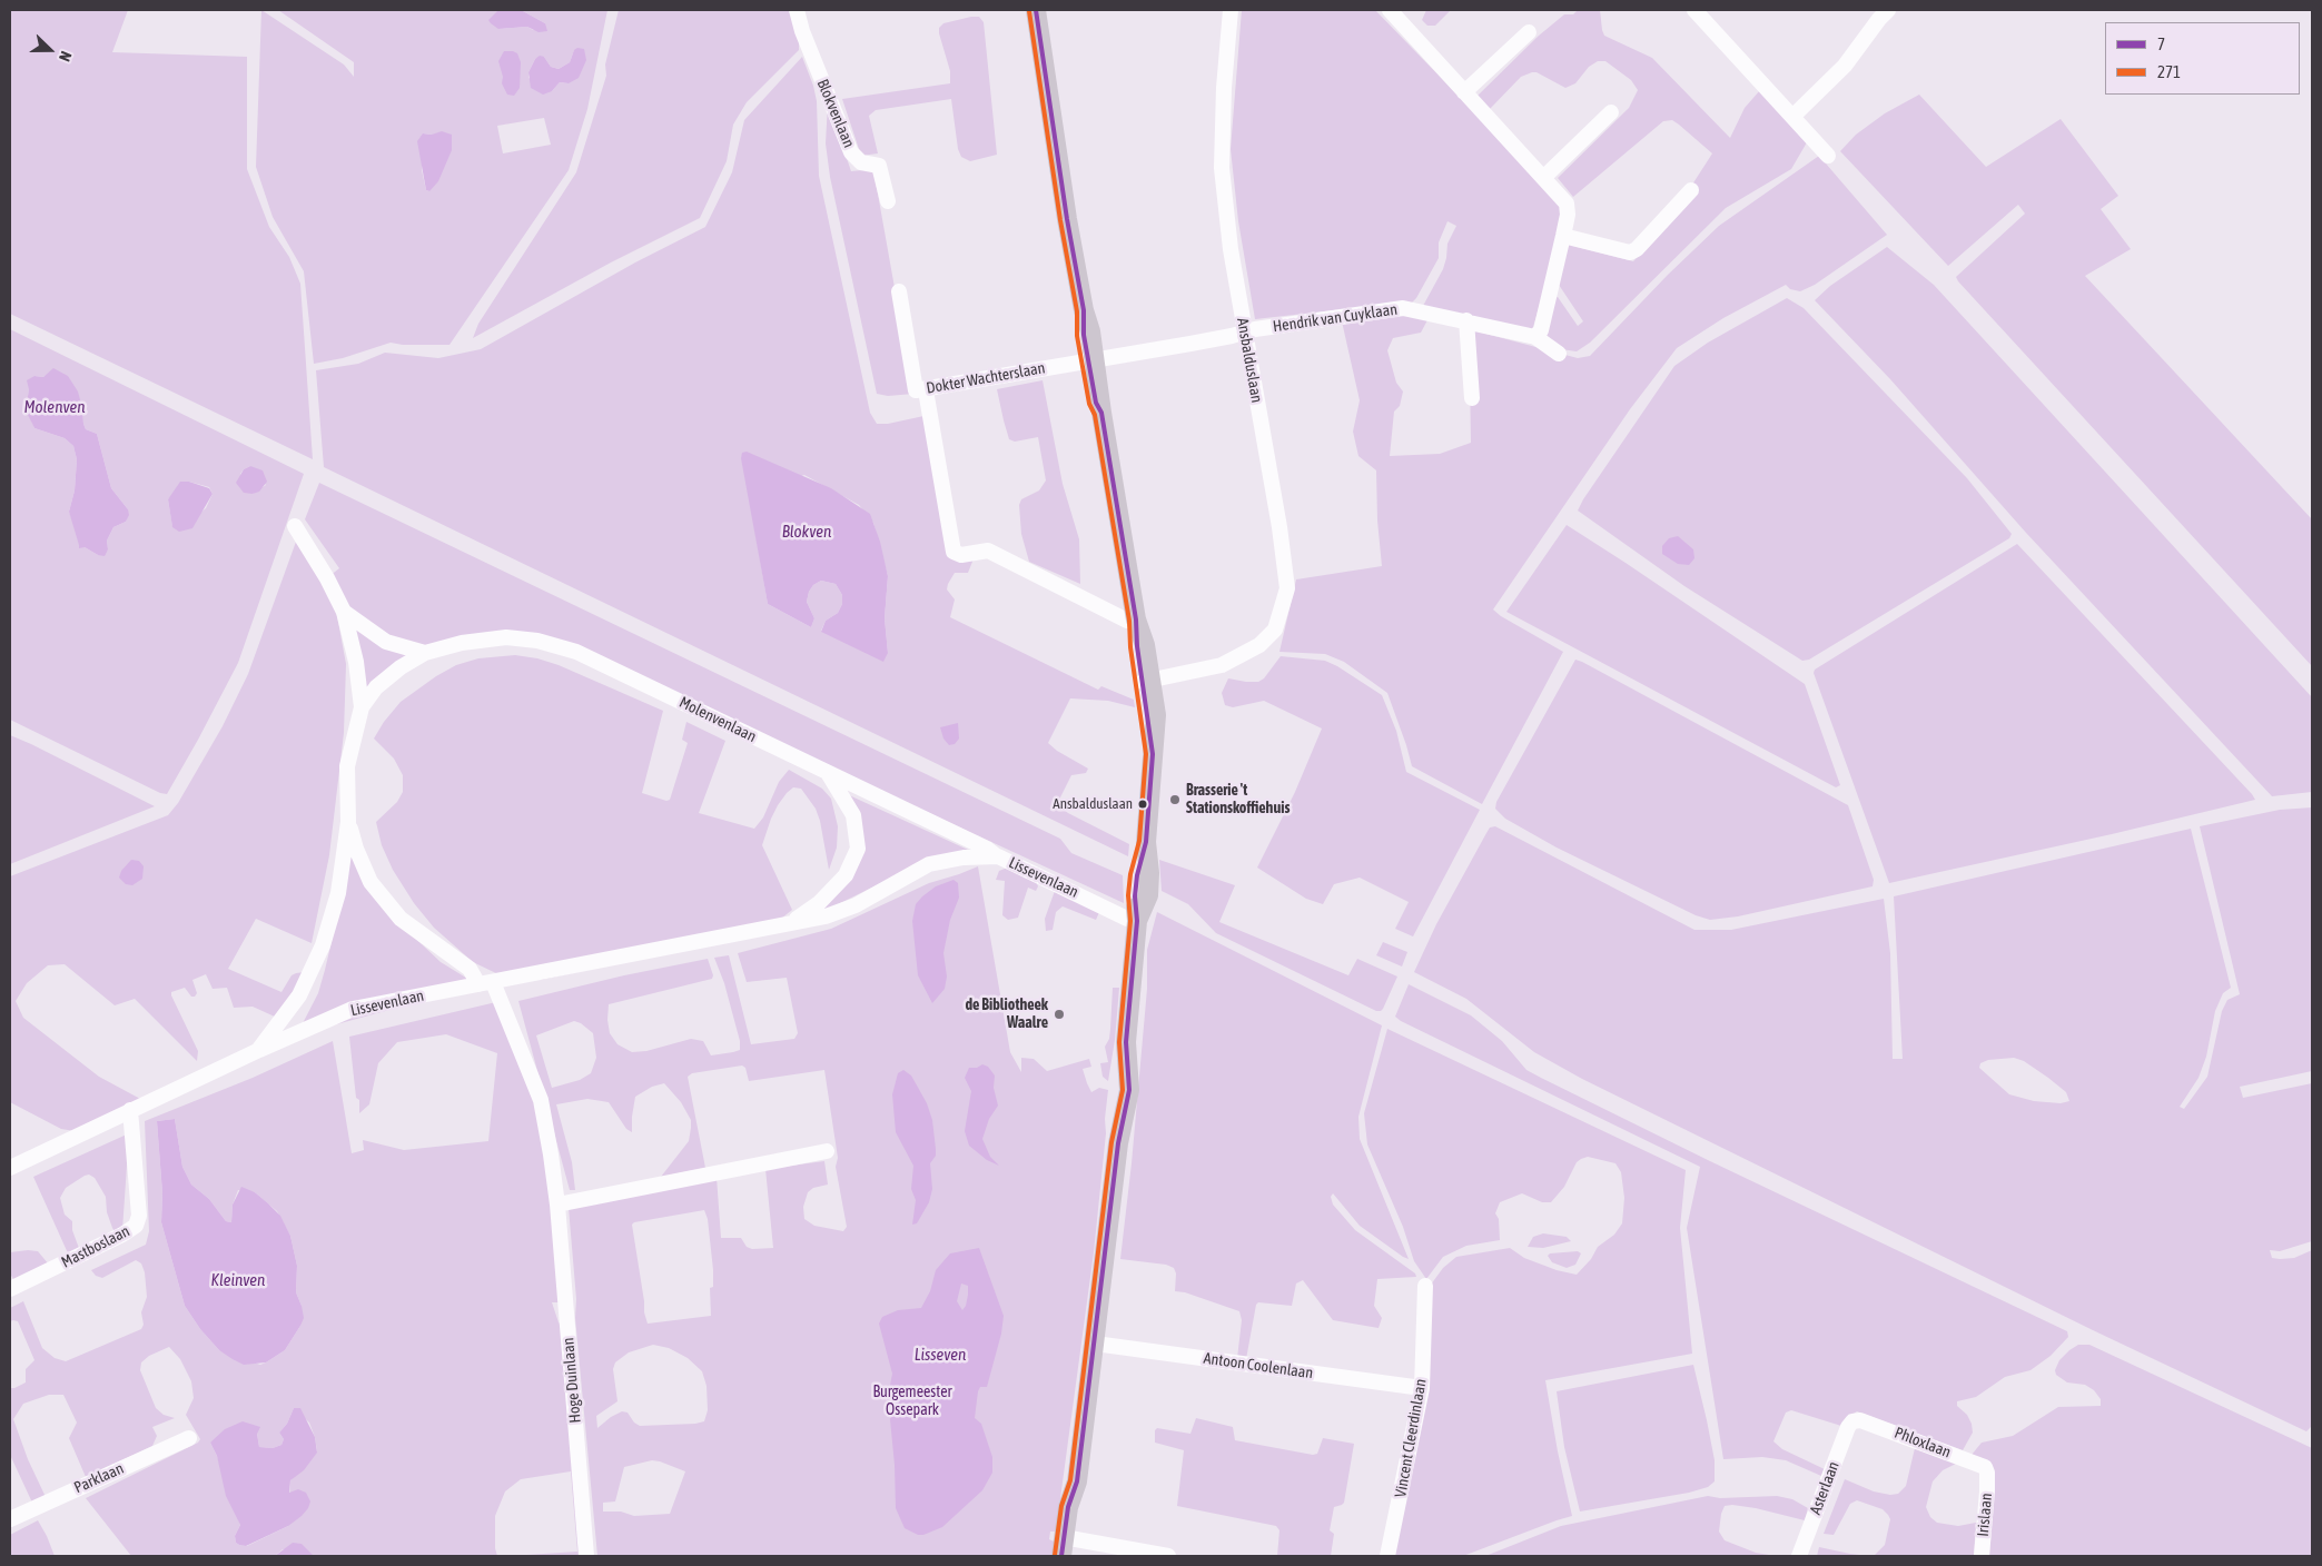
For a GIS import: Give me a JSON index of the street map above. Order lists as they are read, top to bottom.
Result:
{
  "streets": {
    "street": [
      "Blokvenlaan",
      "Hendrik van Cuyklaan",
      "Ansbalduslaan",
      "Dokter Wachterslaan",
      "Molenvenlaan",
      "Lissevenlaan",
      "Mastboslaan",
      "Antoon Coolenlaan",
      "Hoge Duinlaan",
      "Vincent Cleerdinlaan",
      "Phloxlaan",
      "Parklaan",
      "Asterlaan",
      "Irislaan"
    ]
  },
  "crossings": [
    ["Hendrik van Cuyklaan", "Ansbalduslaan"],
    ["Hendrik van Cuyklaan", "Dokter Wachterslaan"],
    ["Molenvenlaan", "Lissevenlaan"],
    ["Molenvenlaan", "Hoge Duinlaan"],
    ["Lissevenlaan", "Mastboslaan"],
    ["Lissevenlaan", "Hoge Duinlaan"],
    ["Antoon Coolenlaan", "Vincent Cleerdinlaan"],
    ["Phloxlaan", "Asterlaan"],
    ["Phloxlaan", "Irislaan"]
  ],
  "water": [
    "Molenven",
    "Blokven",
    "Kleinven",
    "Lisseven"
  ],
  "parks": ["Burgemeester Ossepark"],
  "places": ["Brasserie 't Stationskoffiehuis", "Ansbalduslaan", "de Bibliotheek Waalre"],
  "lines": ["transit line 7", "transit line 271"],
  "legend": ["7", "271"],
  "north": "right"
}
